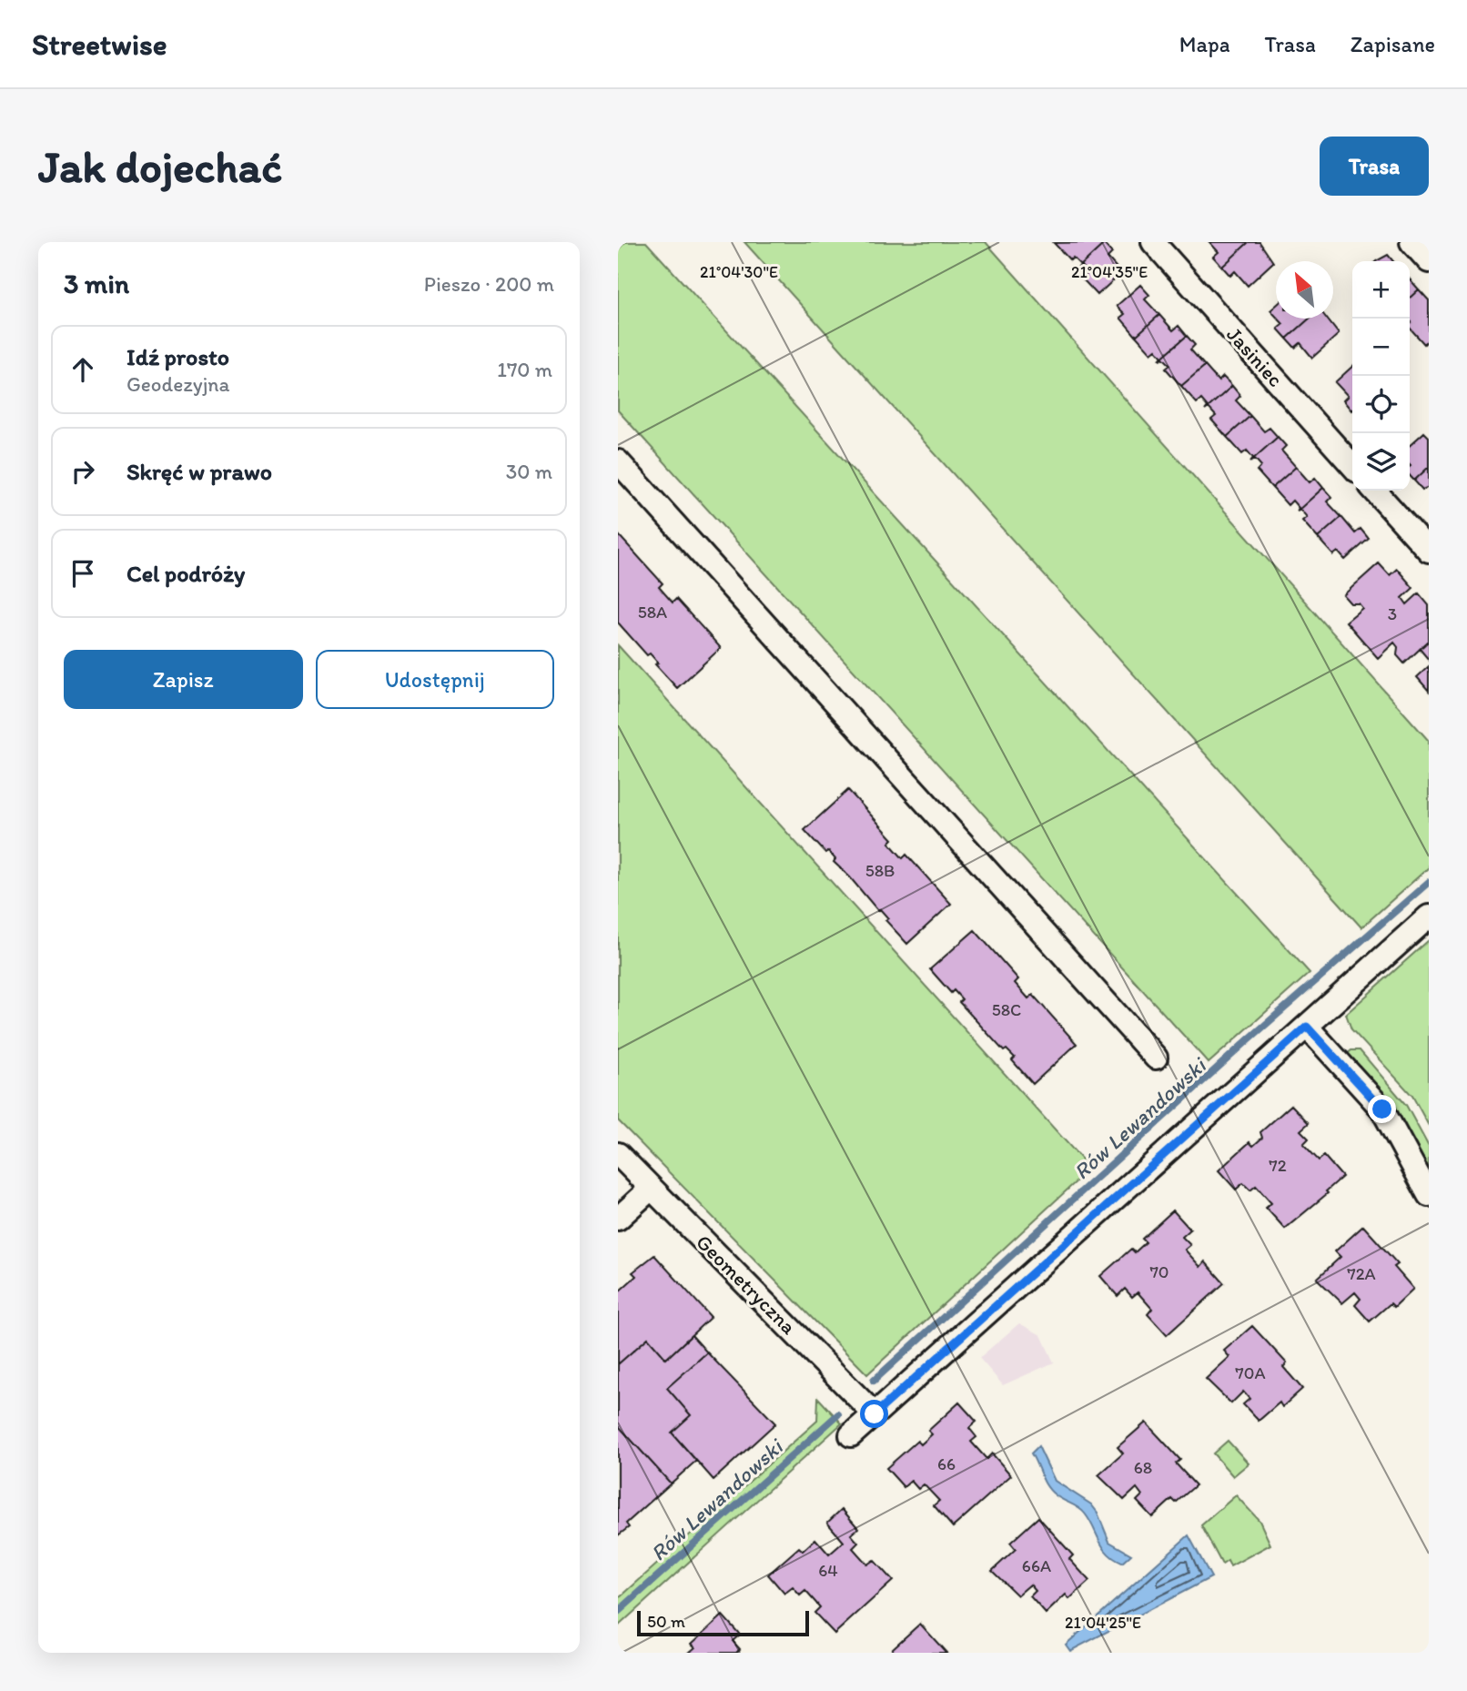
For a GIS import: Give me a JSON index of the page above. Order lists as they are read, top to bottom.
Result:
{
  "streets": {
    "street": ["Jasiniec", "Geometryczna"]
  },
  "water": ["Rów Lewandowski"],
  "house_numbers": [
    "58A",
    "3",
    "58B",
    "58C",
    "72",
    "70",
    "72A",
    "70A",
    "66",
    "68",
    "66A",
    "64"
  ],
  "scale_bar": "50 m",
  "north": "top left",
  "page": {
    "header": "Streetwise",
    "nav": ["Mapa", "Trasa", "Zapisane"],
    "buttons": [
      "Trasa",
      ["Zapisz", "Udostępnij"]
    ],
    "title": "Jak dojechać",
    "heading": ["3 min", "Pieszo · 200 m"],
    "map_buttons": ["+", "−"],
    "list": [
      ["Idź prosto", "Geodezyjna", "170 m"],
      ["Skręć w prawo", "30 m"],
      "Cel podróży"
    ],
    "scale": "50 m"
  },
  "coordinates": ["21°04'30\"E", "21°04'35\"E", "21°04'25\"E"]
}
